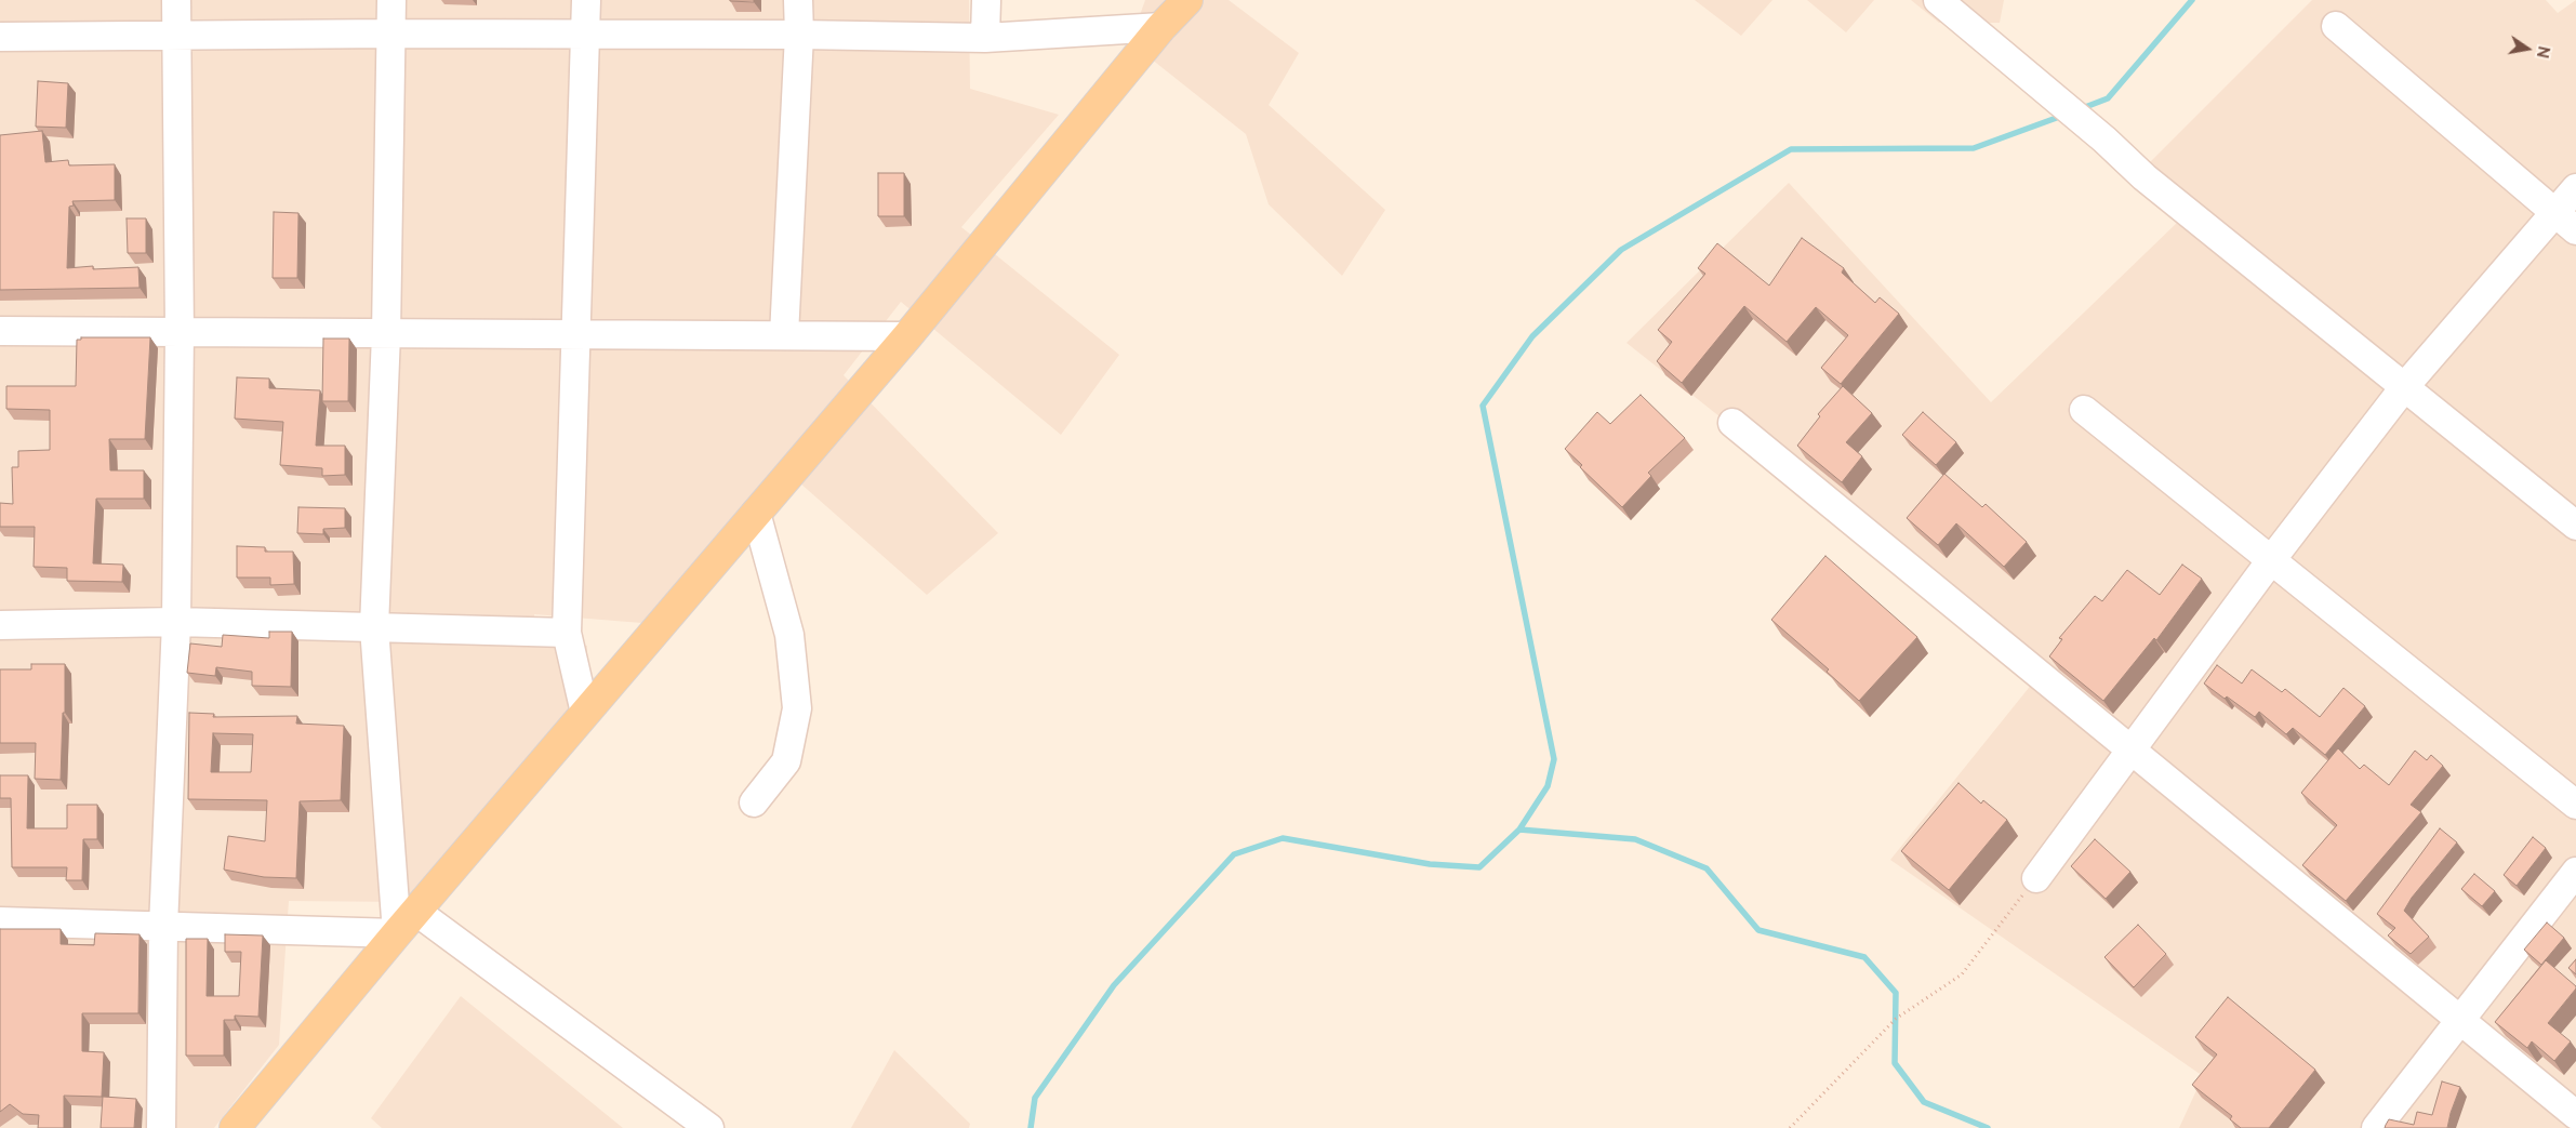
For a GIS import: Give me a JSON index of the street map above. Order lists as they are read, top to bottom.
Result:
{
  "north": "right"
}
